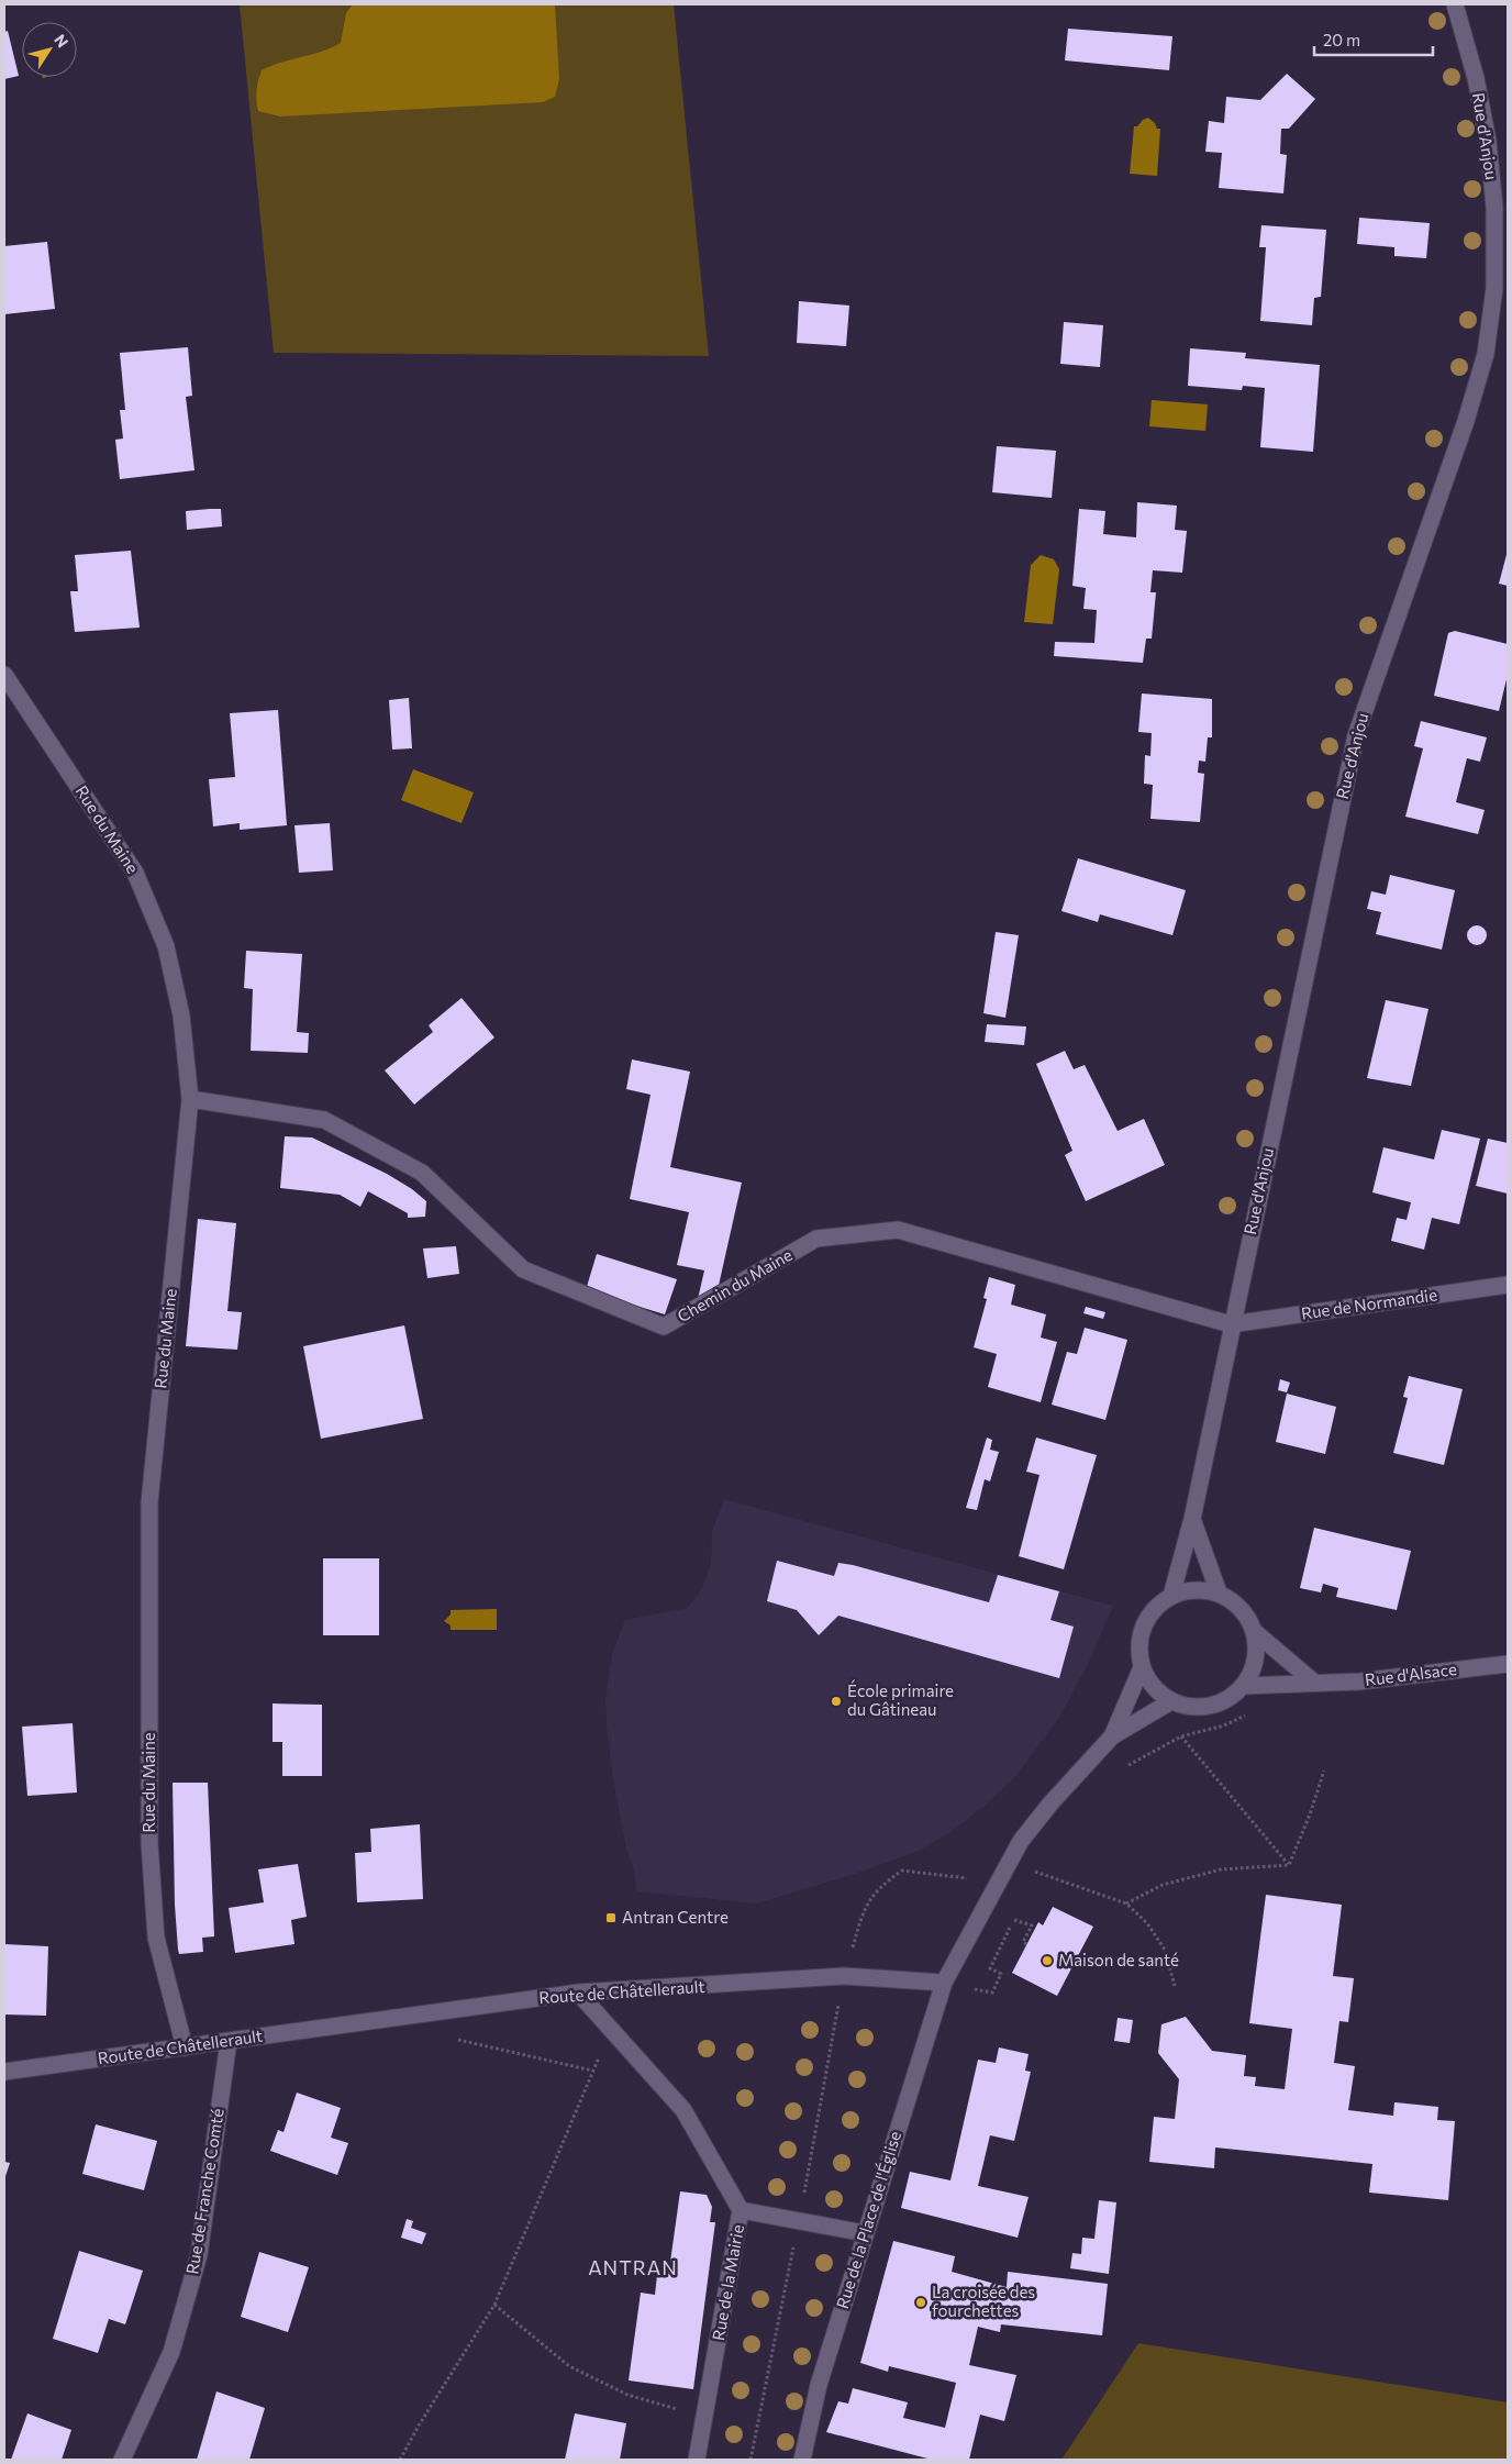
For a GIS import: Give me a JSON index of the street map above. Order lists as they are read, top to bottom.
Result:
{
  "streets": {
    "street": [
      "Rue d'Anjou",
      "Rue du Maine",
      "Chemin du Maine",
      "Rue de Normandie",
      "Rue d'Alsace",
      "Route de Châtellerault",
      "Rue de Franche Comté",
      "Rue de la Place de l'Église",
      "Rue de la Mairie"
    ]
  },
  "crossings": [
    ["Rue d'Anjou", "Chemin du Maine"],
    ["Rue d'Anjou", "Rue de Normandie"],
    ["Rue d'Anjou", "Rue d'Alsace"],
    ["Rue du Maine", "Chemin du Maine"],
    ["Rue du Maine", "Route de Châtellerault"],
    ["Chemin du Maine", "Rue de Normandie"],
    ["Route de Châtellerault", "Rue de Franche Comté"],
    ["Route de Châtellerault", "Rue de la Place de l'Église"],
    ["Route de Châtellerault", "Rue de la Mairie"]
  ],
  "districts": ["ANTRAN"],
  "places": {
    "other": ["École primaire du Gâtineau", "Maison de santé", "La croisée des fourchettes"],
    "transit": ["Antran Centre"]
  },
  "scale_bar": "20 m",
  "north": "top right"
}
